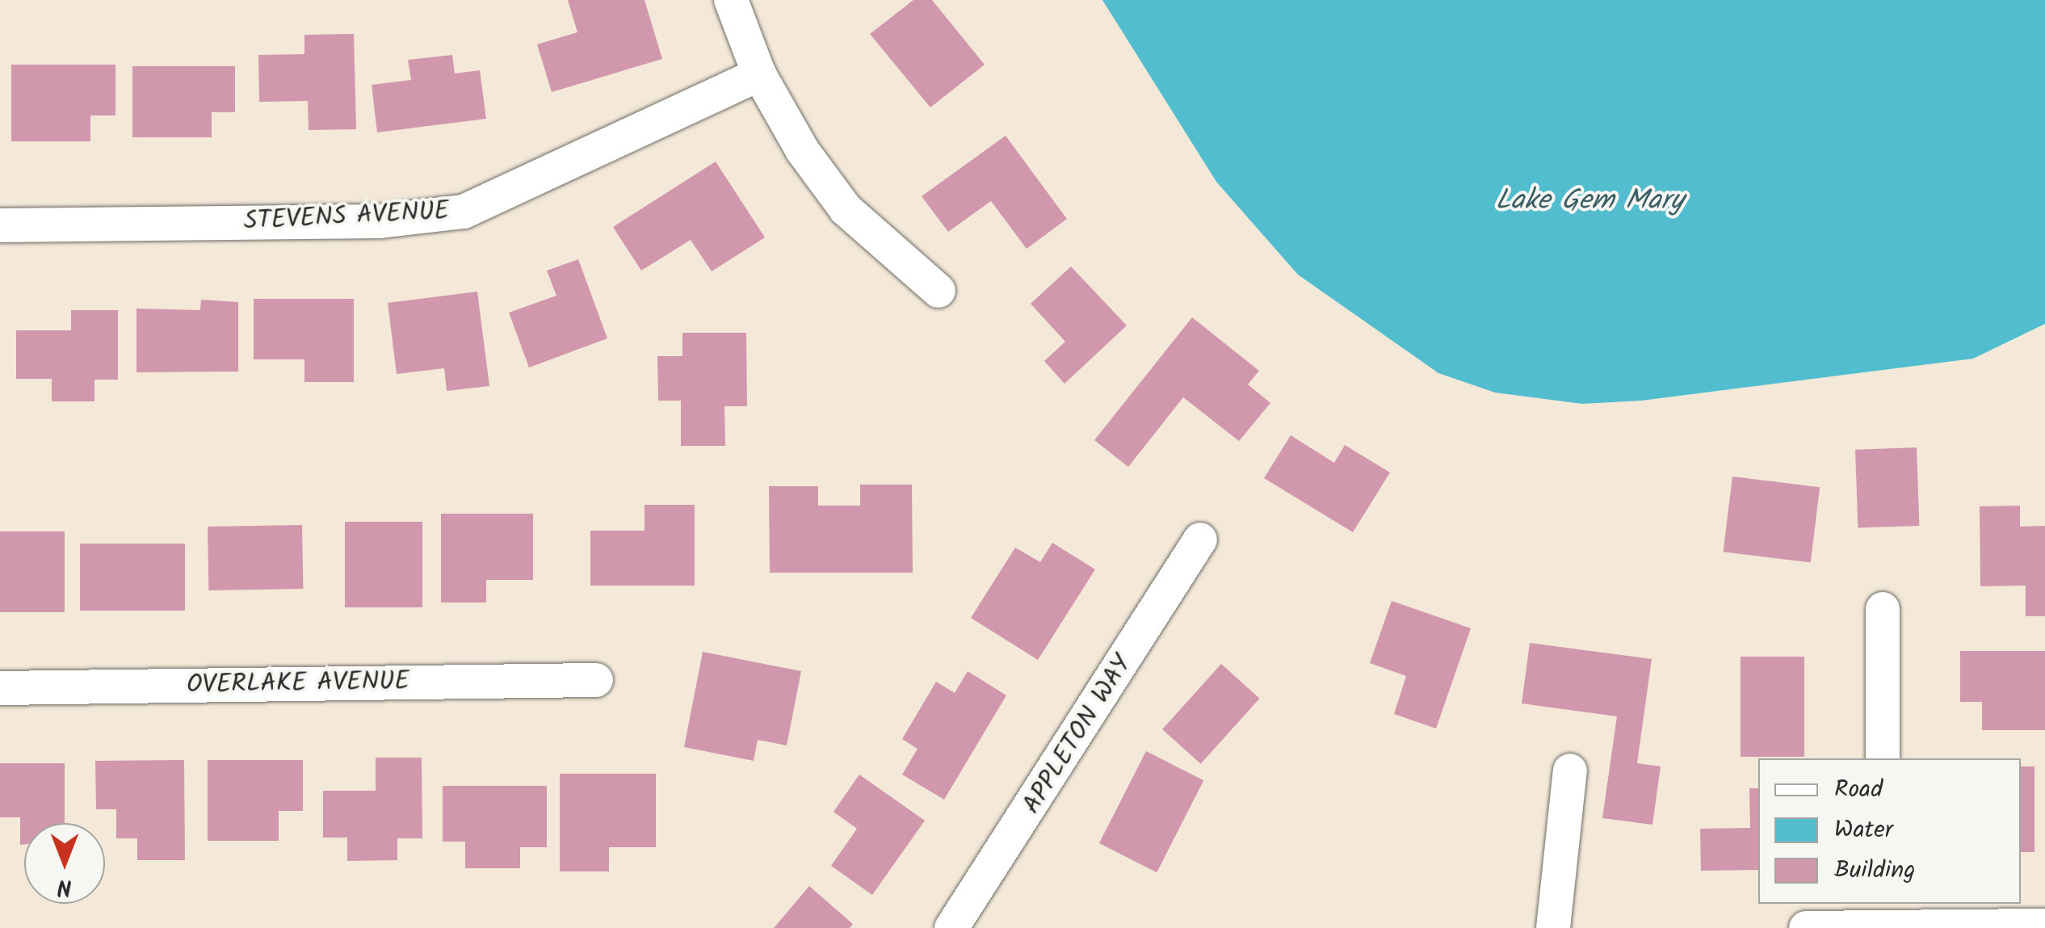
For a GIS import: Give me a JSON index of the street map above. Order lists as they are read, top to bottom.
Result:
{
  "streets": {
    "street": ["STEVENS AVENUE", "OVERLAKE AVENUE", "APPLETON WAY"]
  },
  "water": ["Lake Gem Mary"],
  "legend": ["Road", "Water", "Building"],
  "north": "bottom"
}
